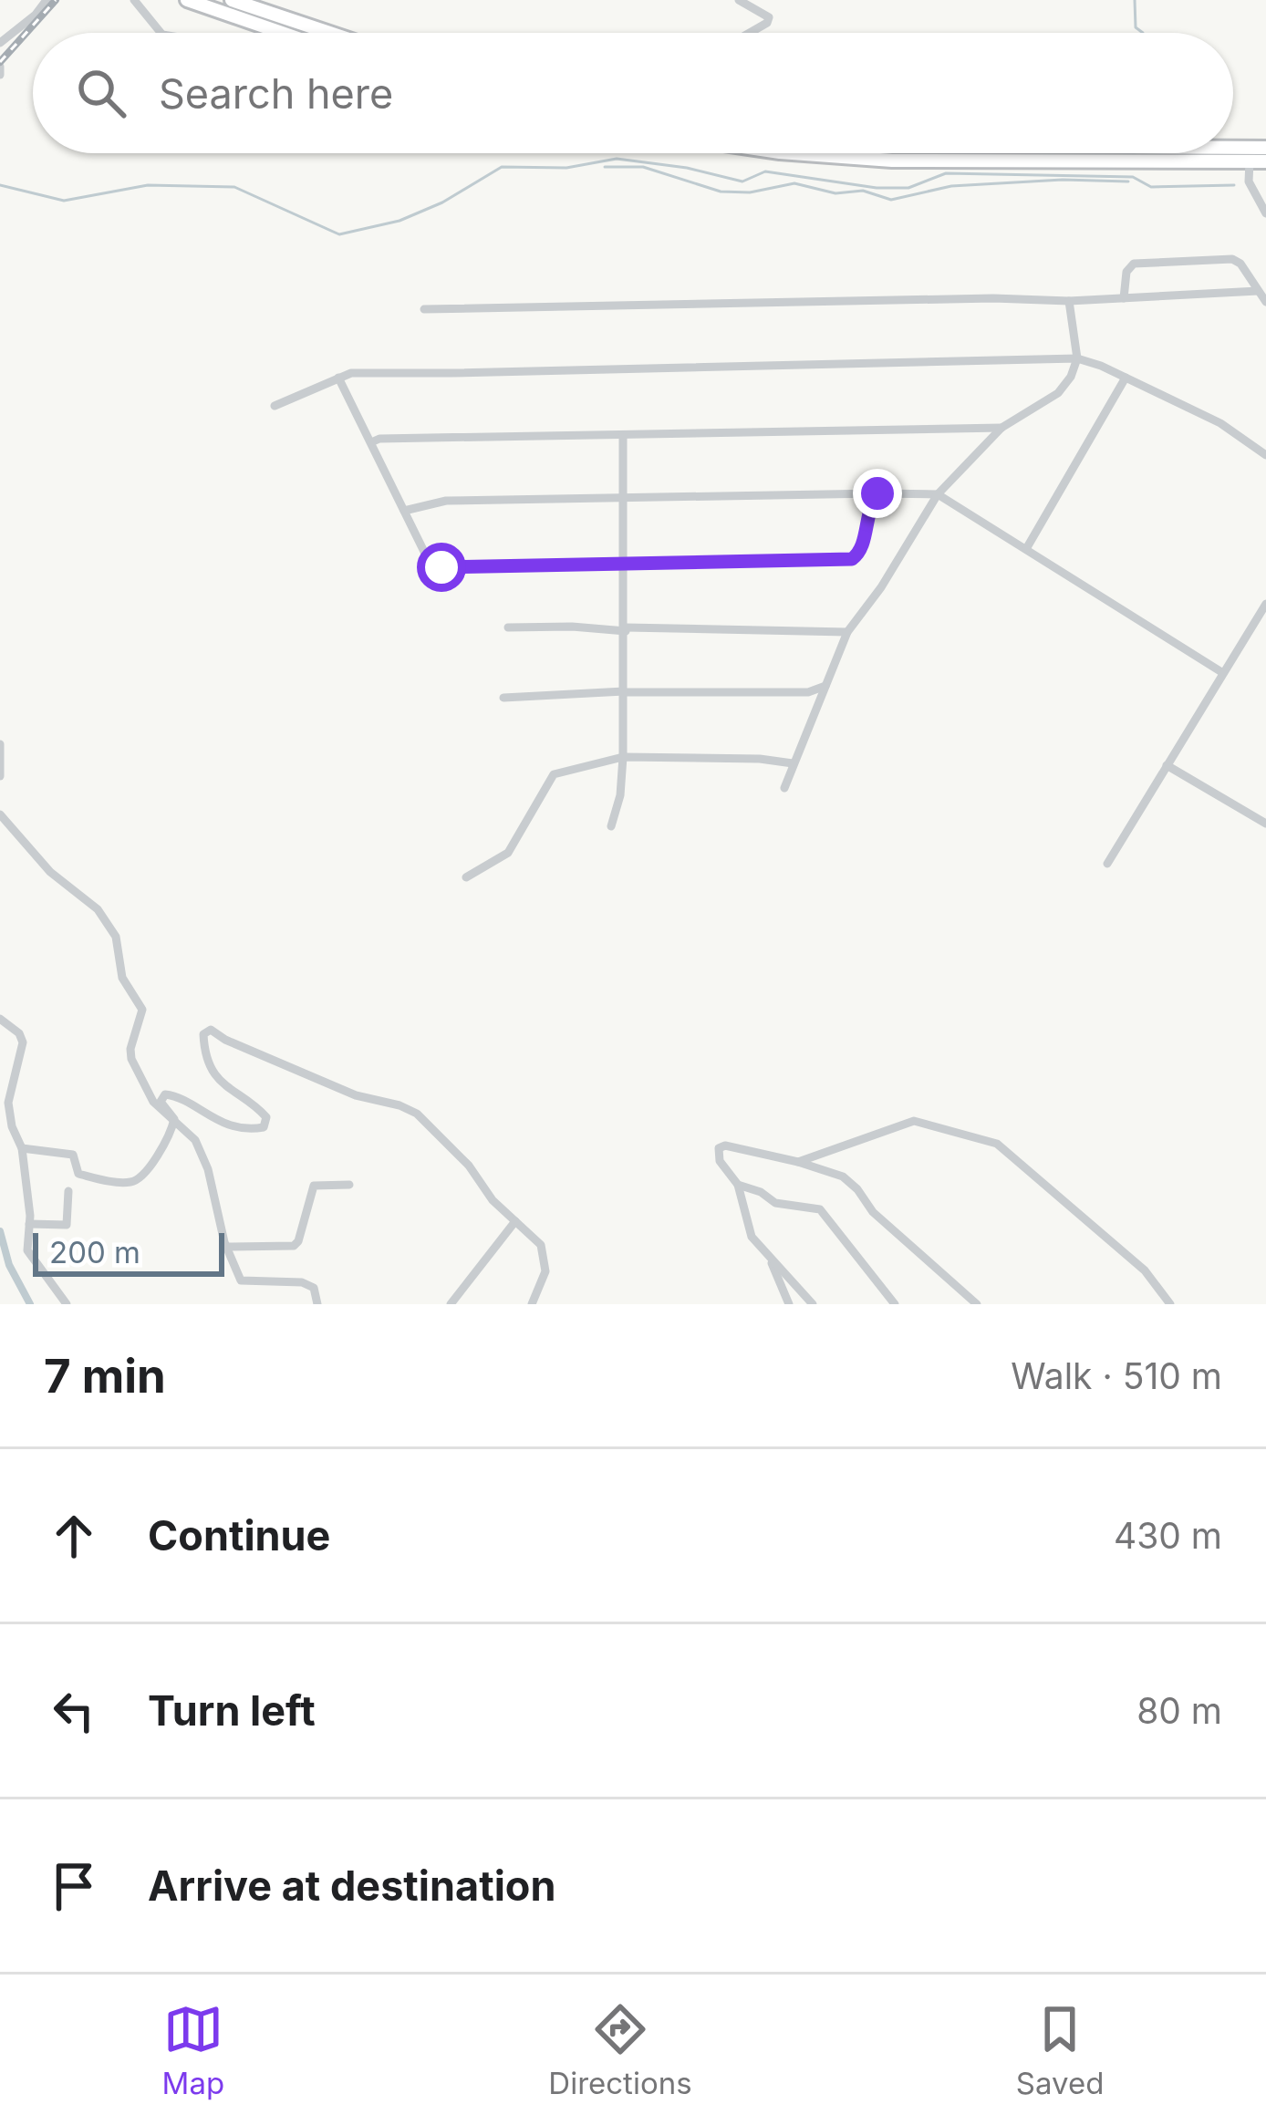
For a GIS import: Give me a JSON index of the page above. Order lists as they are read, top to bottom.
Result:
{
  "scale_bar": "200 m",
  "page": {
    "search": "Search here",
    "scale": "200 m",
    "heading": ["7 min", "Walk · 510 m"],
    "list": [
      ["Continue", "430 m"],
      ["Turn left", "80 m"],
      "Arrive at destination"
    ],
    "nav": ["Map", "Directions", "Saved"]
  }
}
